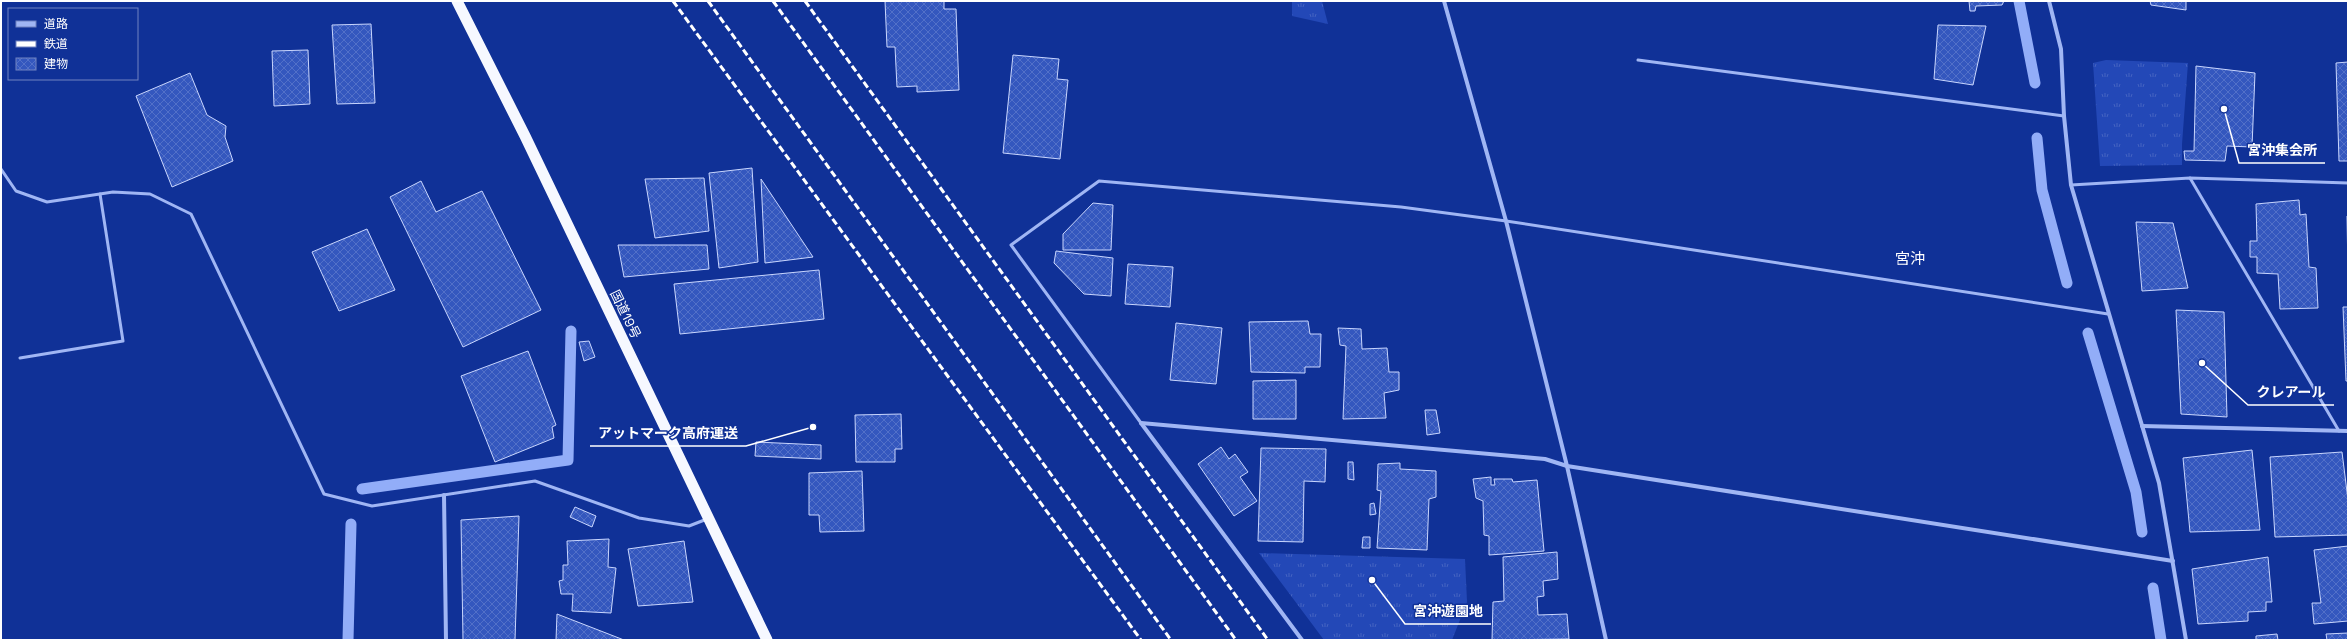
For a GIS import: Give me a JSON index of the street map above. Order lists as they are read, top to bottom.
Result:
{
  "streets": {
    "highway": ["国道19号"]
  },
  "districts": ["宮沖"],
  "places": [
    "宮沖集会所",
    "クレアール",
    "アットマーク高府運送",
    "宮沖遊園地"
  ],
  "legend": ["道路", "鉄道", "建物"]
}
